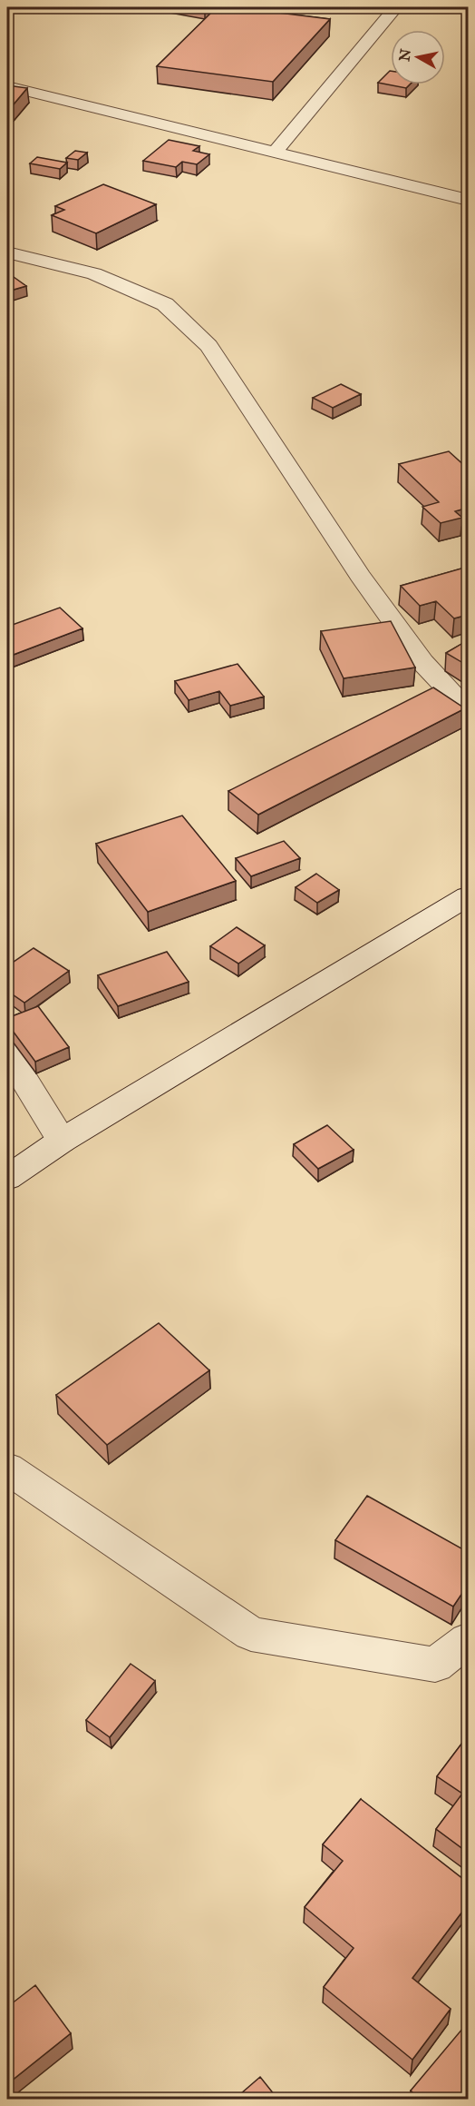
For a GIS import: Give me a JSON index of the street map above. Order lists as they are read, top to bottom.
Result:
{
  "north": "left"
}
